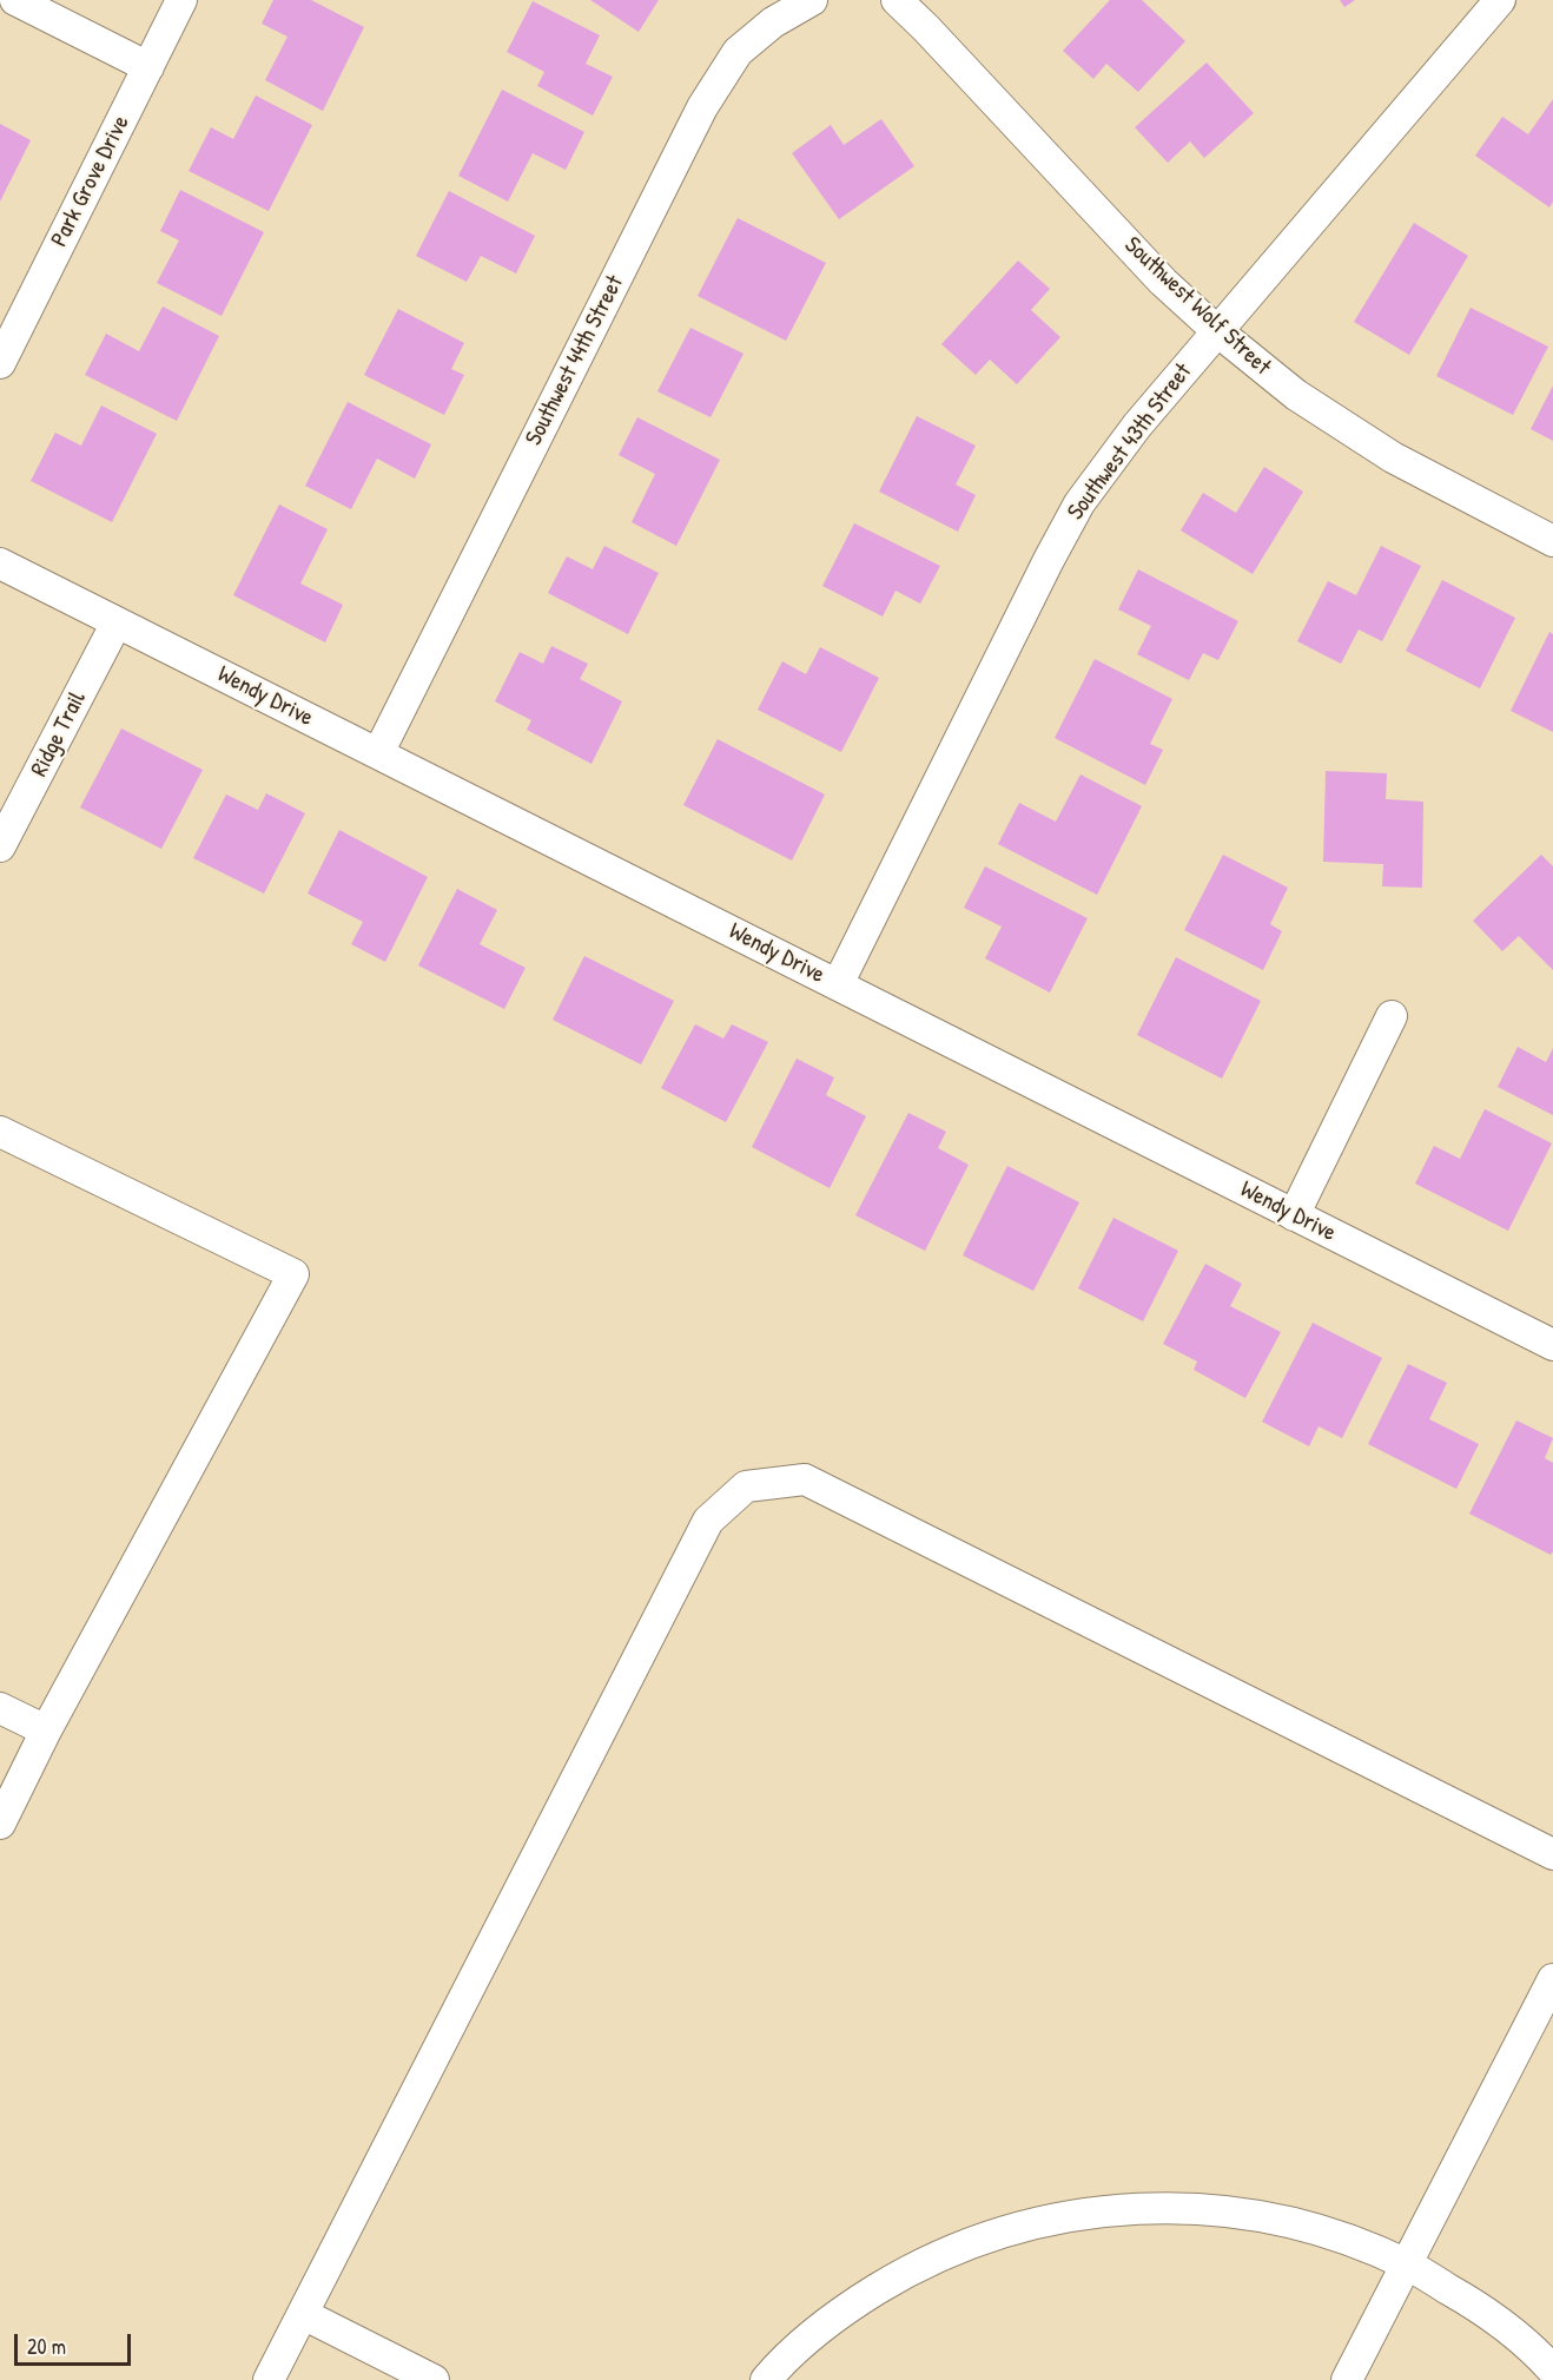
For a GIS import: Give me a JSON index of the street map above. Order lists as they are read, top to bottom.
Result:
{
  "streets": {
    "street": [
      "Park Grove Drive",
      "Southwest Wolf Street",
      "Southwest 44th Street",
      "Southwest 43th Street",
      "Wendy Drive",
      "Ridge Trail"
    ]
  },
  "crossings": [
    ["Southwest Wolf Street", "Southwest 43th Street"],
    ["Southwest 44th Street", "Wendy Drive"],
    ["Southwest 43th Street", "Wendy Drive"],
    ["Wendy Drive", "Ridge Trail"]
  ],
  "scale_bar": "20 m"
}
